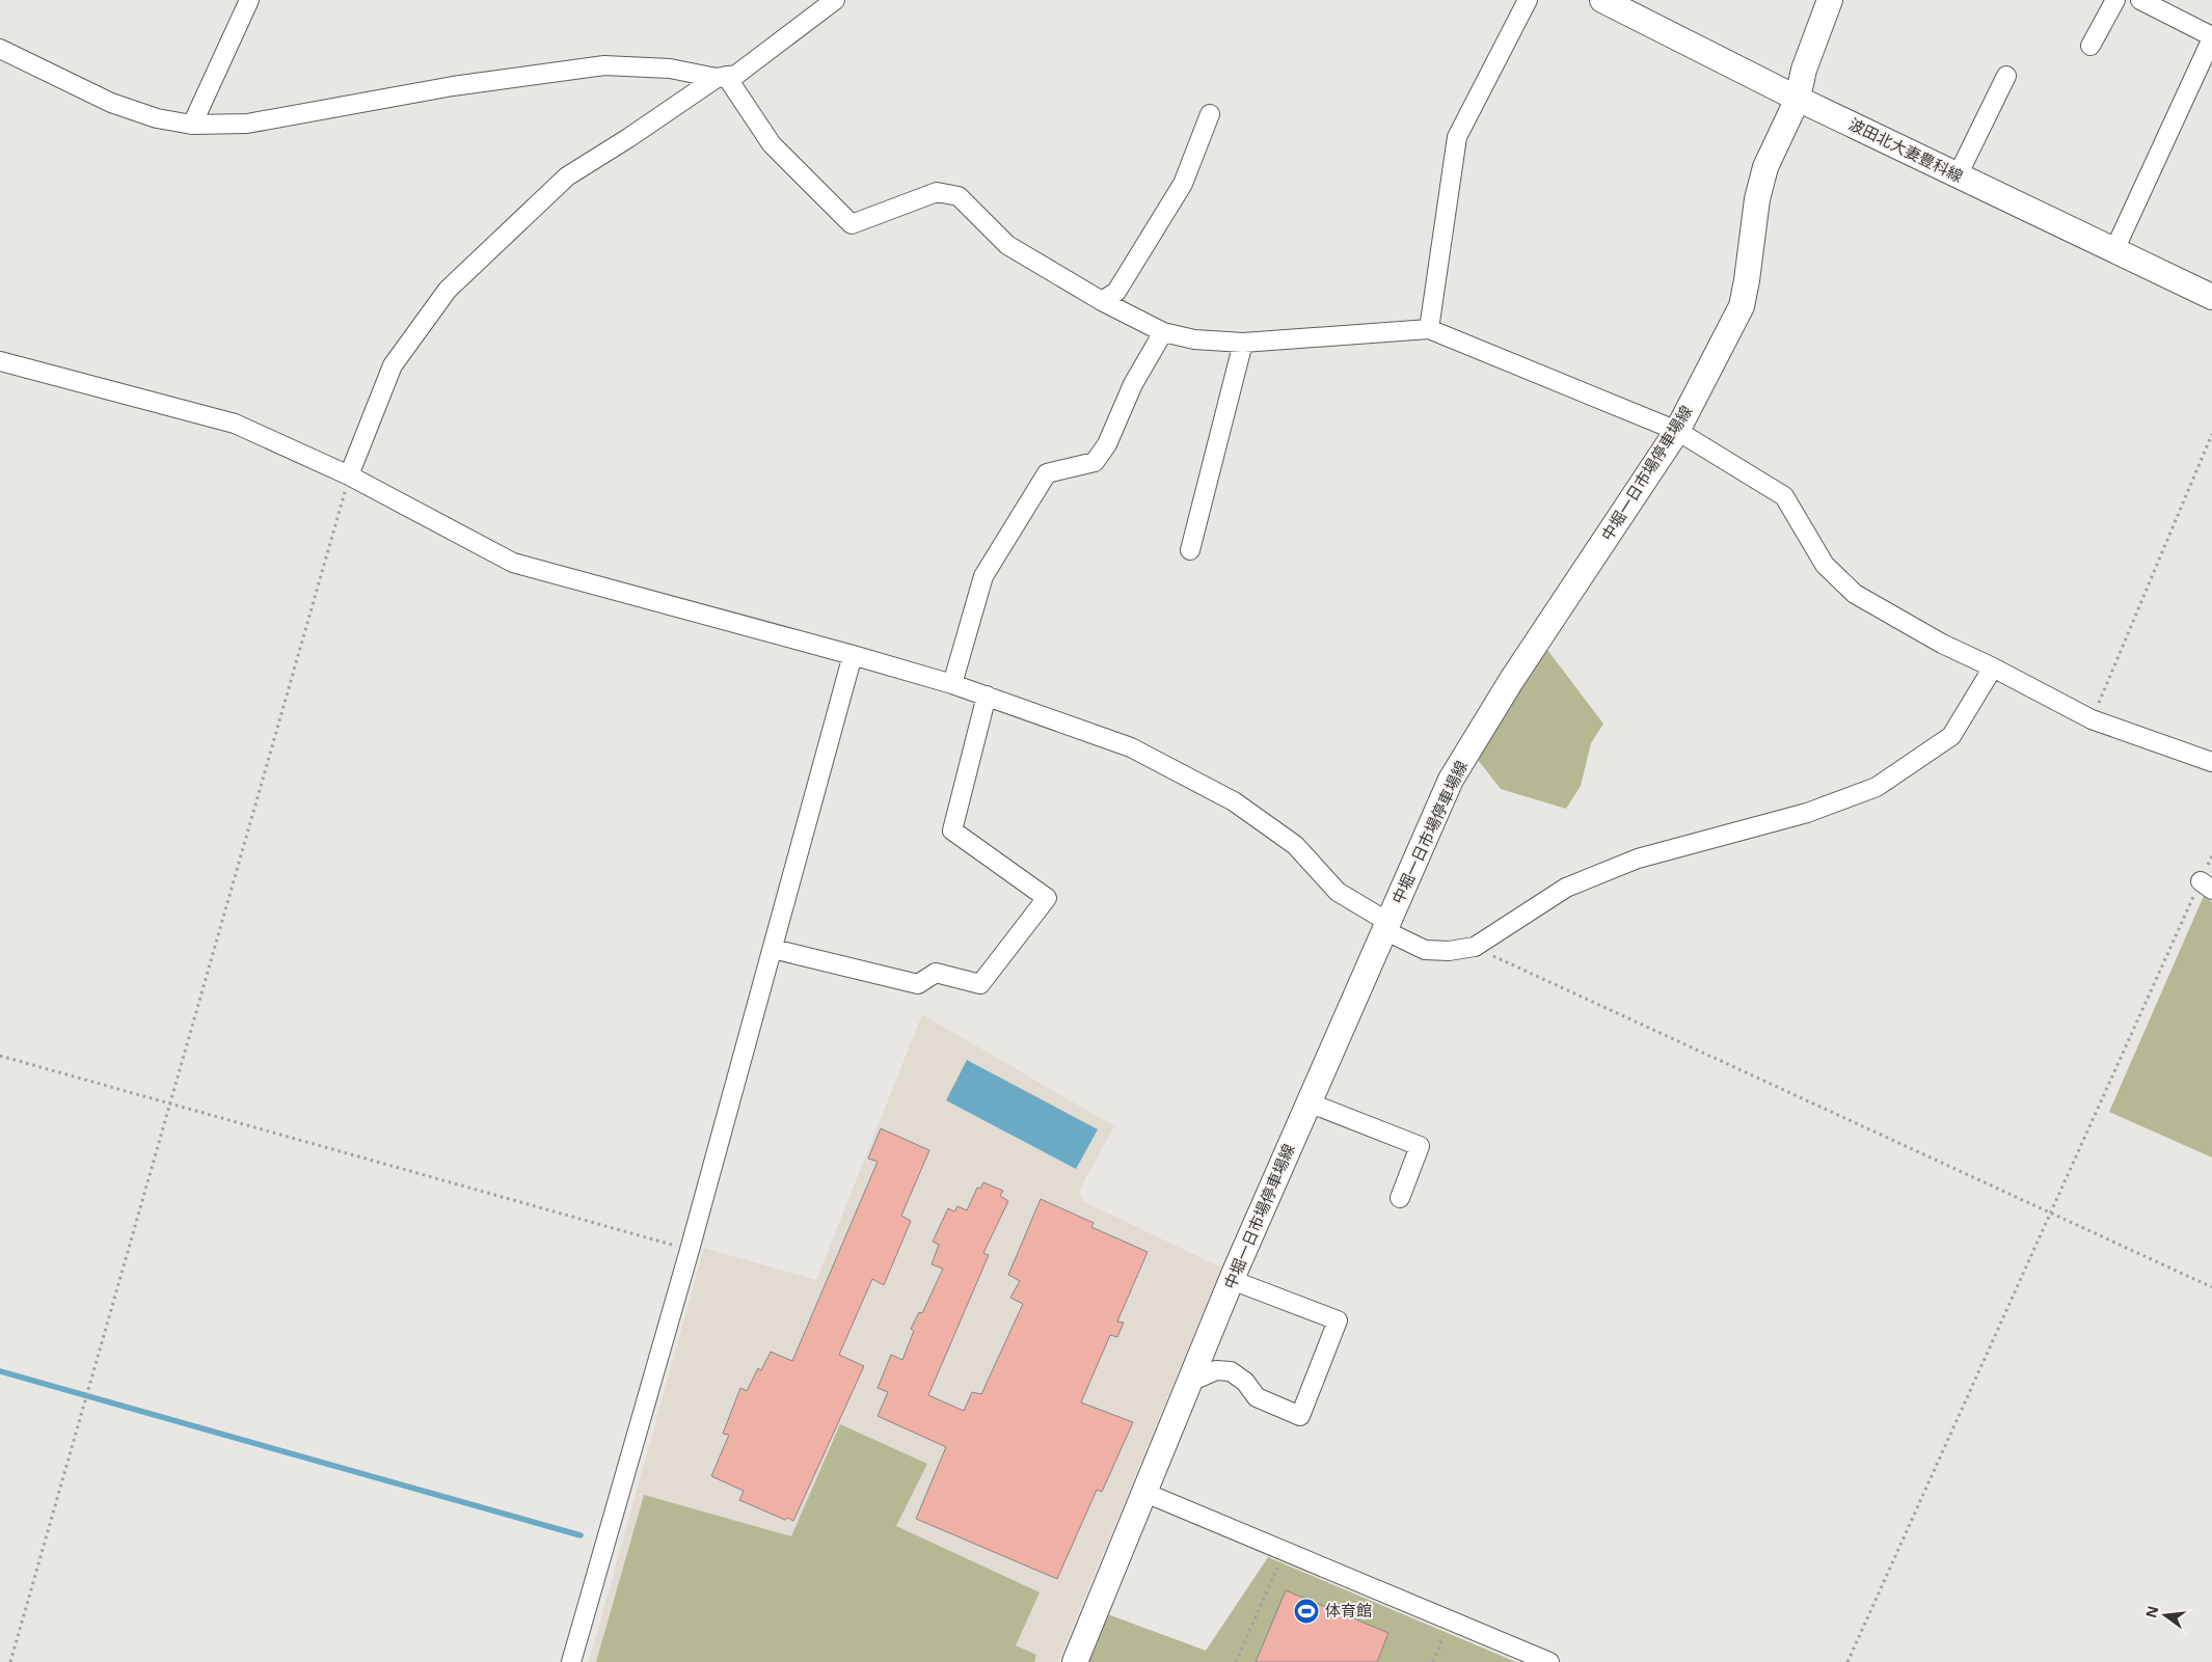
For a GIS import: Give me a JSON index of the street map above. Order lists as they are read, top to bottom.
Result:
{
  "streets": {
    "main road": ["波田北大妻豊科線", "中堀一日市場停車場線"]
  },
  "crossings": [
    ["波田北大妻豊科線", "中堀一日市場停車場線"]
  ],
  "places": {
    "sports": ["体育館"]
  },
  "north": "left"
}
